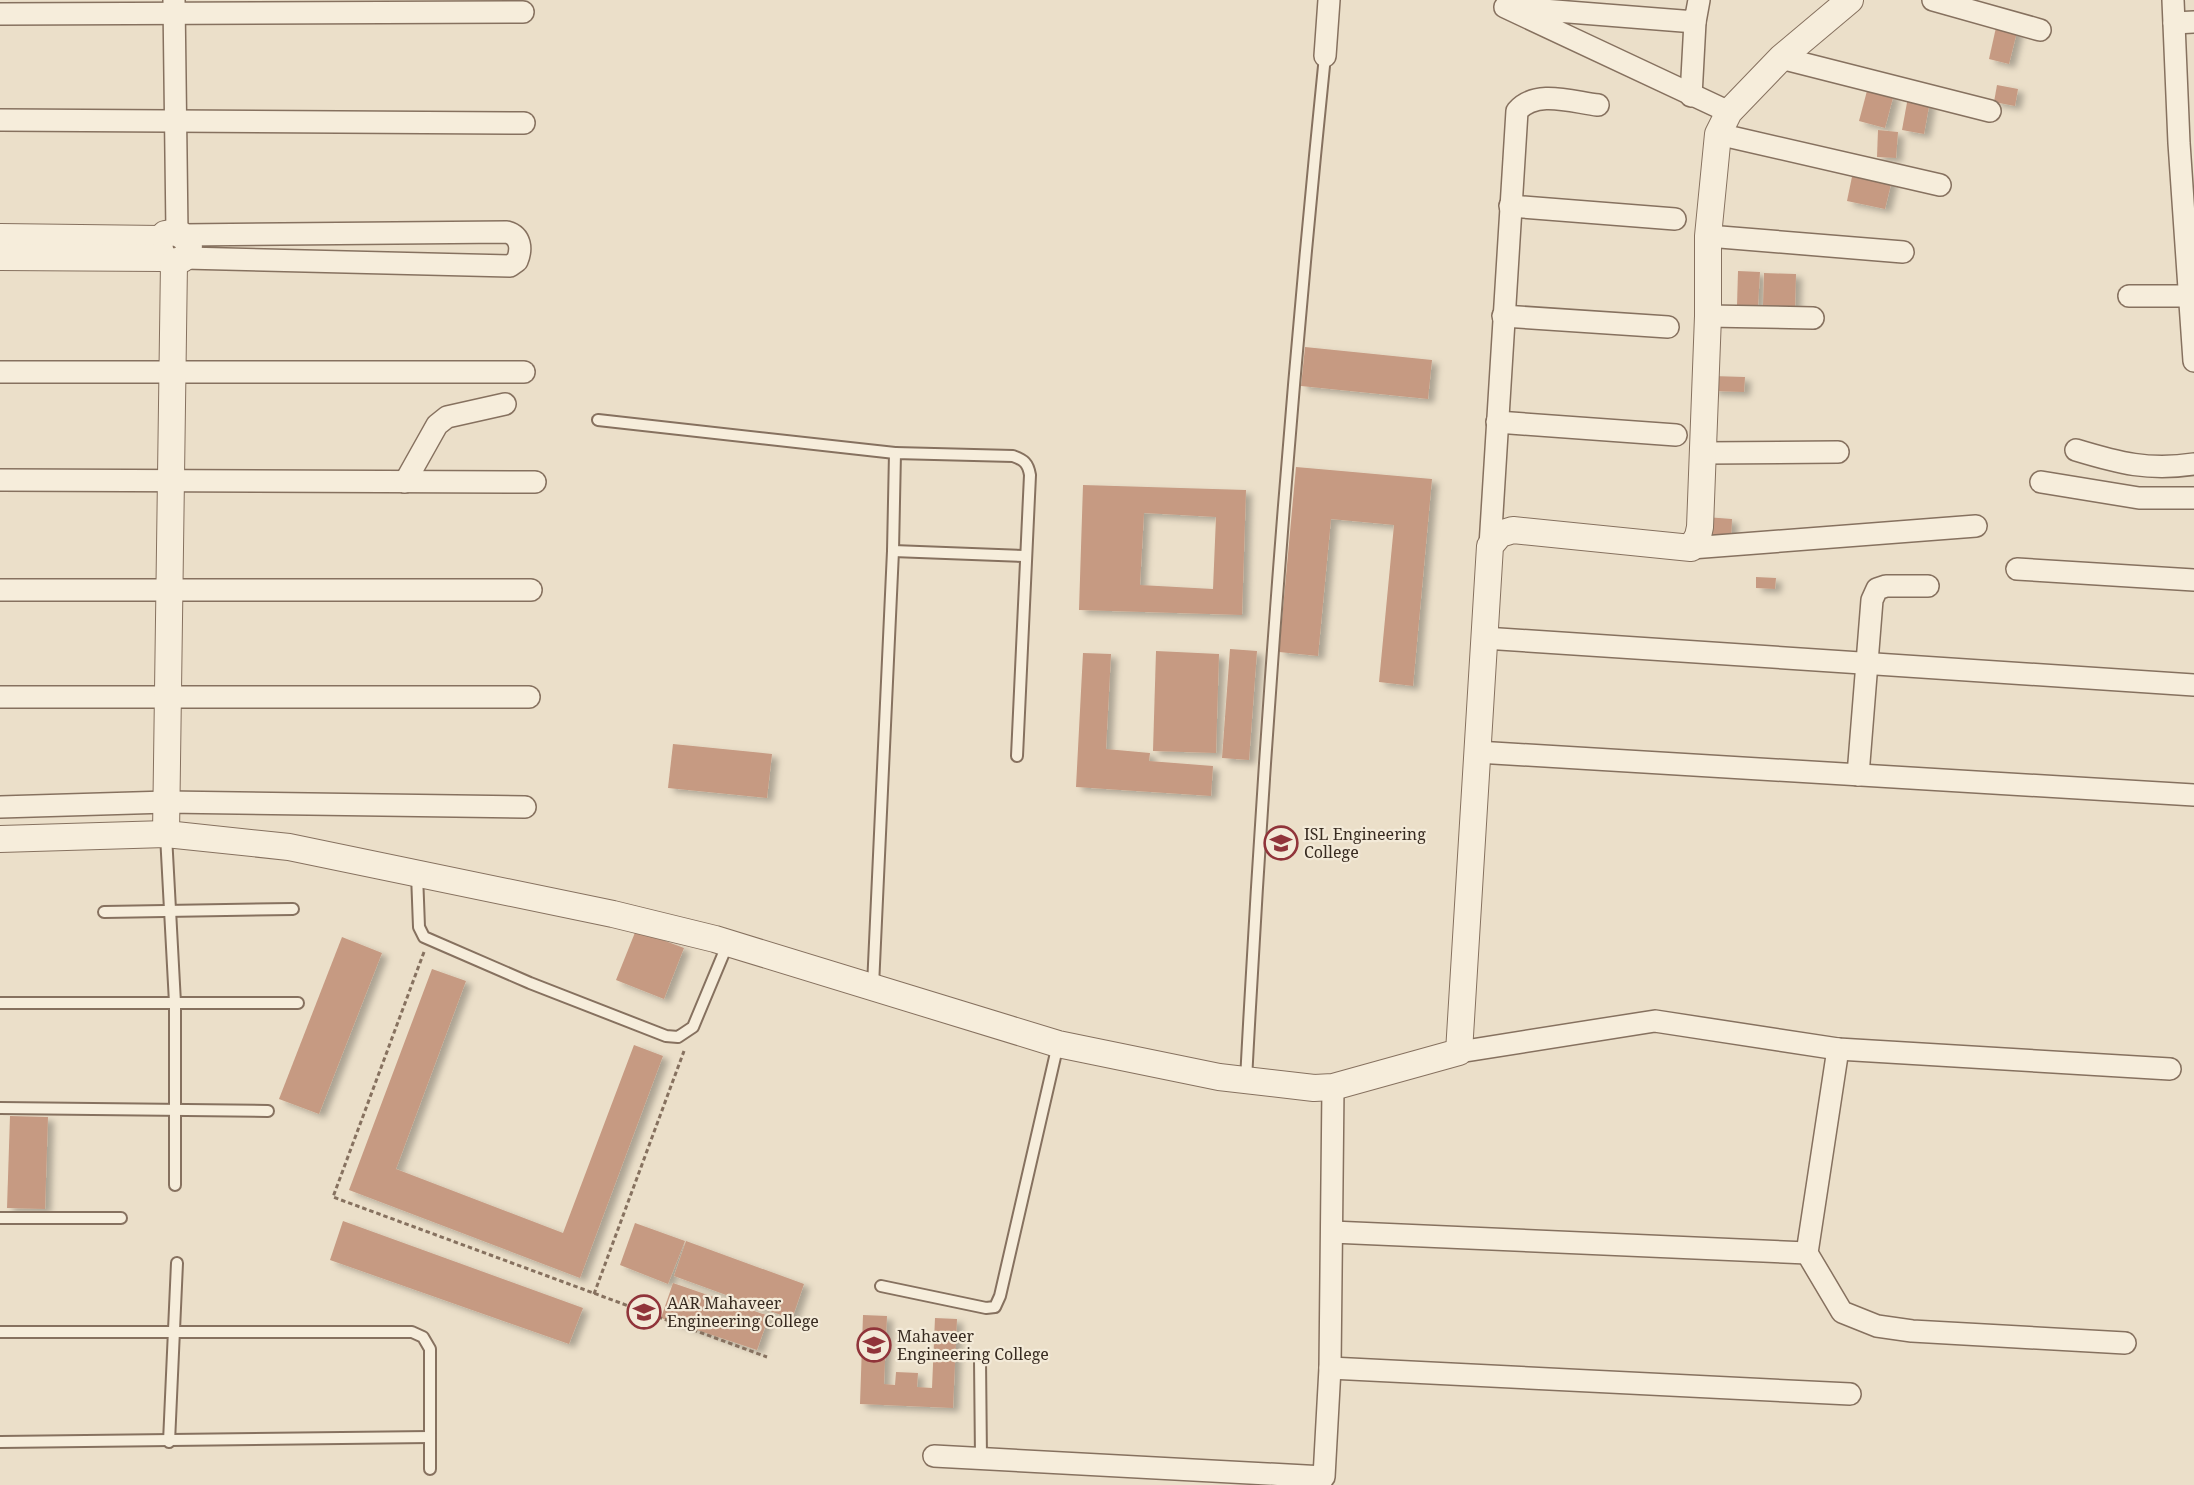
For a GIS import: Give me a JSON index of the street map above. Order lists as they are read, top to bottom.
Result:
{
  "places": {
    "school or university": ["ISL Engineering College", "AAR Mahaveer Engineering College", "Mahaveer Engineering College"]
  }
}
